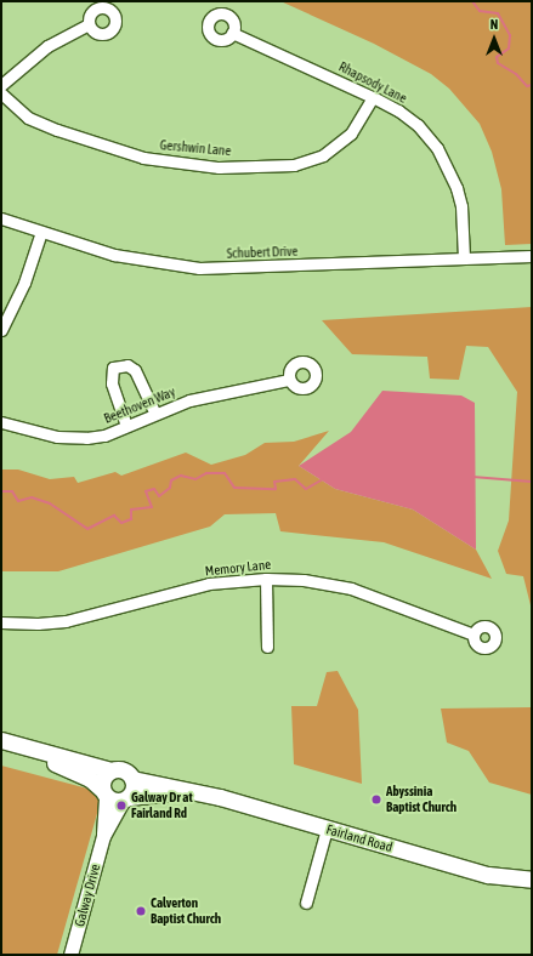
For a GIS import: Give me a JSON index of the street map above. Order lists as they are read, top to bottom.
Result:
{
  "streets": {
    "main road": ["Fairland Road"],
    "street": [
      "Rhapsody Lane",
      "Gershwin Lane",
      "Schubert Drive",
      "Beethoven Way",
      "Memory Lane",
      "Galway Drive"
    ]
  },
  "crossings": [
    ["Rhapsody Lane", "Gershwin Lane"],
    ["Rhapsody Lane", "Schubert Drive"],
    ["Fairland Road", "Galway Drive"]
  ],
  "places": ["Abyssinia Baptist Church", "Galway Dr at Fairland Rd", "Calverton Baptist Church"],
  "north": "top"
}
